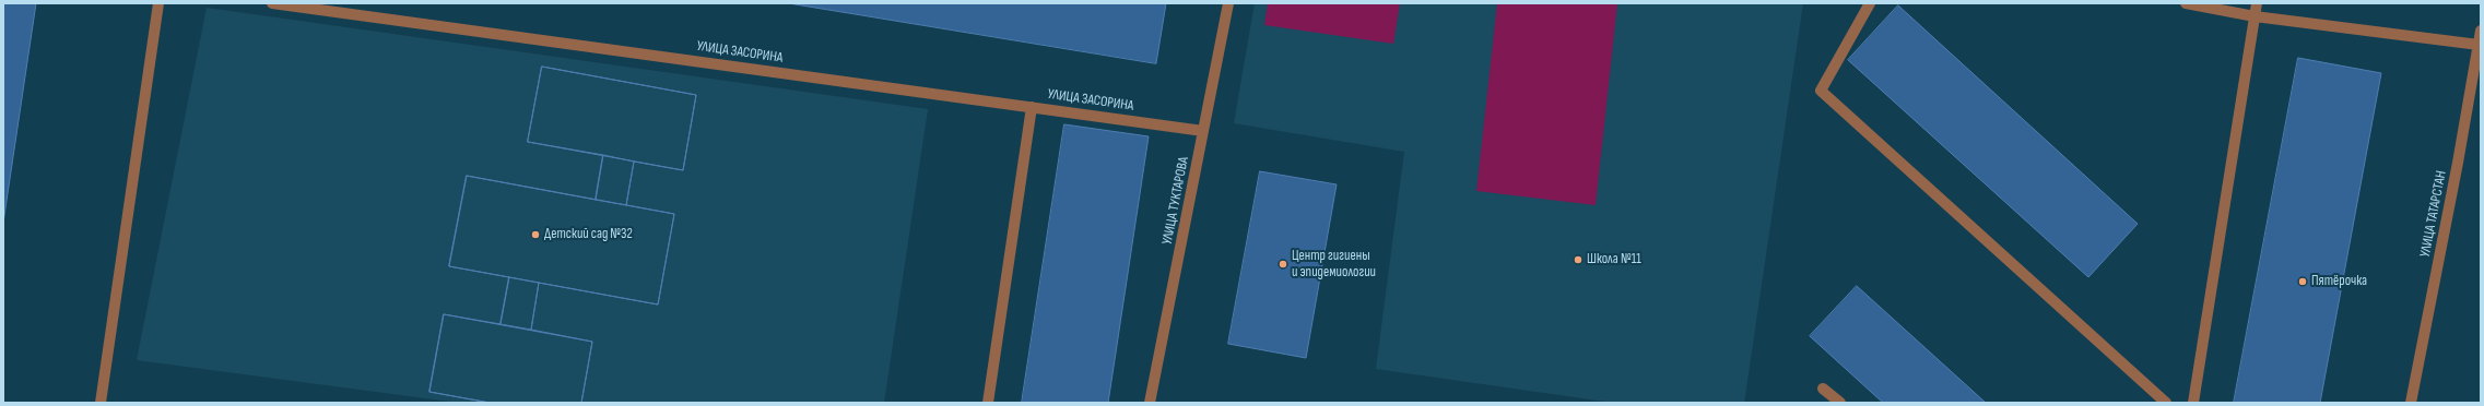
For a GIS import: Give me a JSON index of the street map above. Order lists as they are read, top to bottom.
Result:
{
  "streets": {
    "street": ["УЛИЦА ЗАСОРИНА", "УЛИЦА ТУКТАРОВА", "УЛИЦА ТАТАРСТАН"]
  },
  "crossings": [
    ["УЛИЦА ЗАСОРИНА", "УЛИЦА ТУКТАРОВА"]
  ],
  "places": [
    "Детский сад №32",
    "Школа №11",
    "Центр гигиены и эпидемиологии",
    "Пятёрочка"
  ]
}
